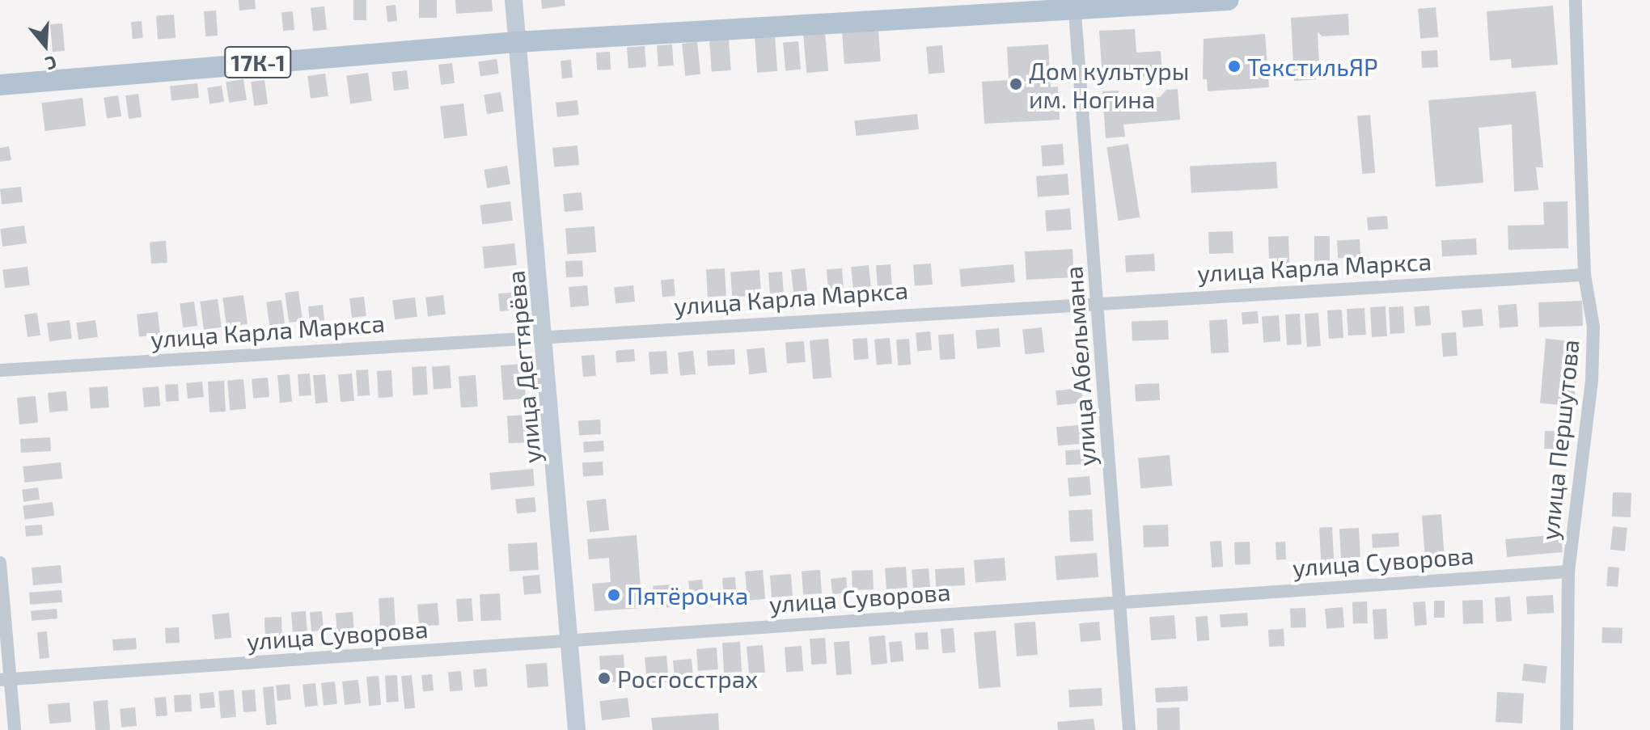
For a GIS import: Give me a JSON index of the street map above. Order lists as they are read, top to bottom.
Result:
{
  "streets": {
    "main road": ["17К-1", "улица Дегтярёва"],
    "street": [
      "улица Карла Маркса",
      "улица Абельмана",
      "улица Першутова",
      "улица Суворова"
    ]
  },
  "crossings": [
    ["17К-1", "улица Абельмана"],
    ["17К-1", "улица Дегтярёва"],
    ["улица Карла Маркса", "улица Абельмана"],
    ["улица Карла Маркса", "улица Дегтярёва"],
    ["улица Карла Маркса", "улица Першутова"],
    ["улица Абельмана", "улица Суворова"],
    ["улица Дегтярёва", "улица Суворова"],
    ["улица Першутова", "улица Суворова"]
  ],
  "places": [
    "ТекстильЯР",
    "Дом культуры им. Ногина",
    "Пятёрочка",
    "Росгосстрах"
  ],
  "north": "bottom"
}
